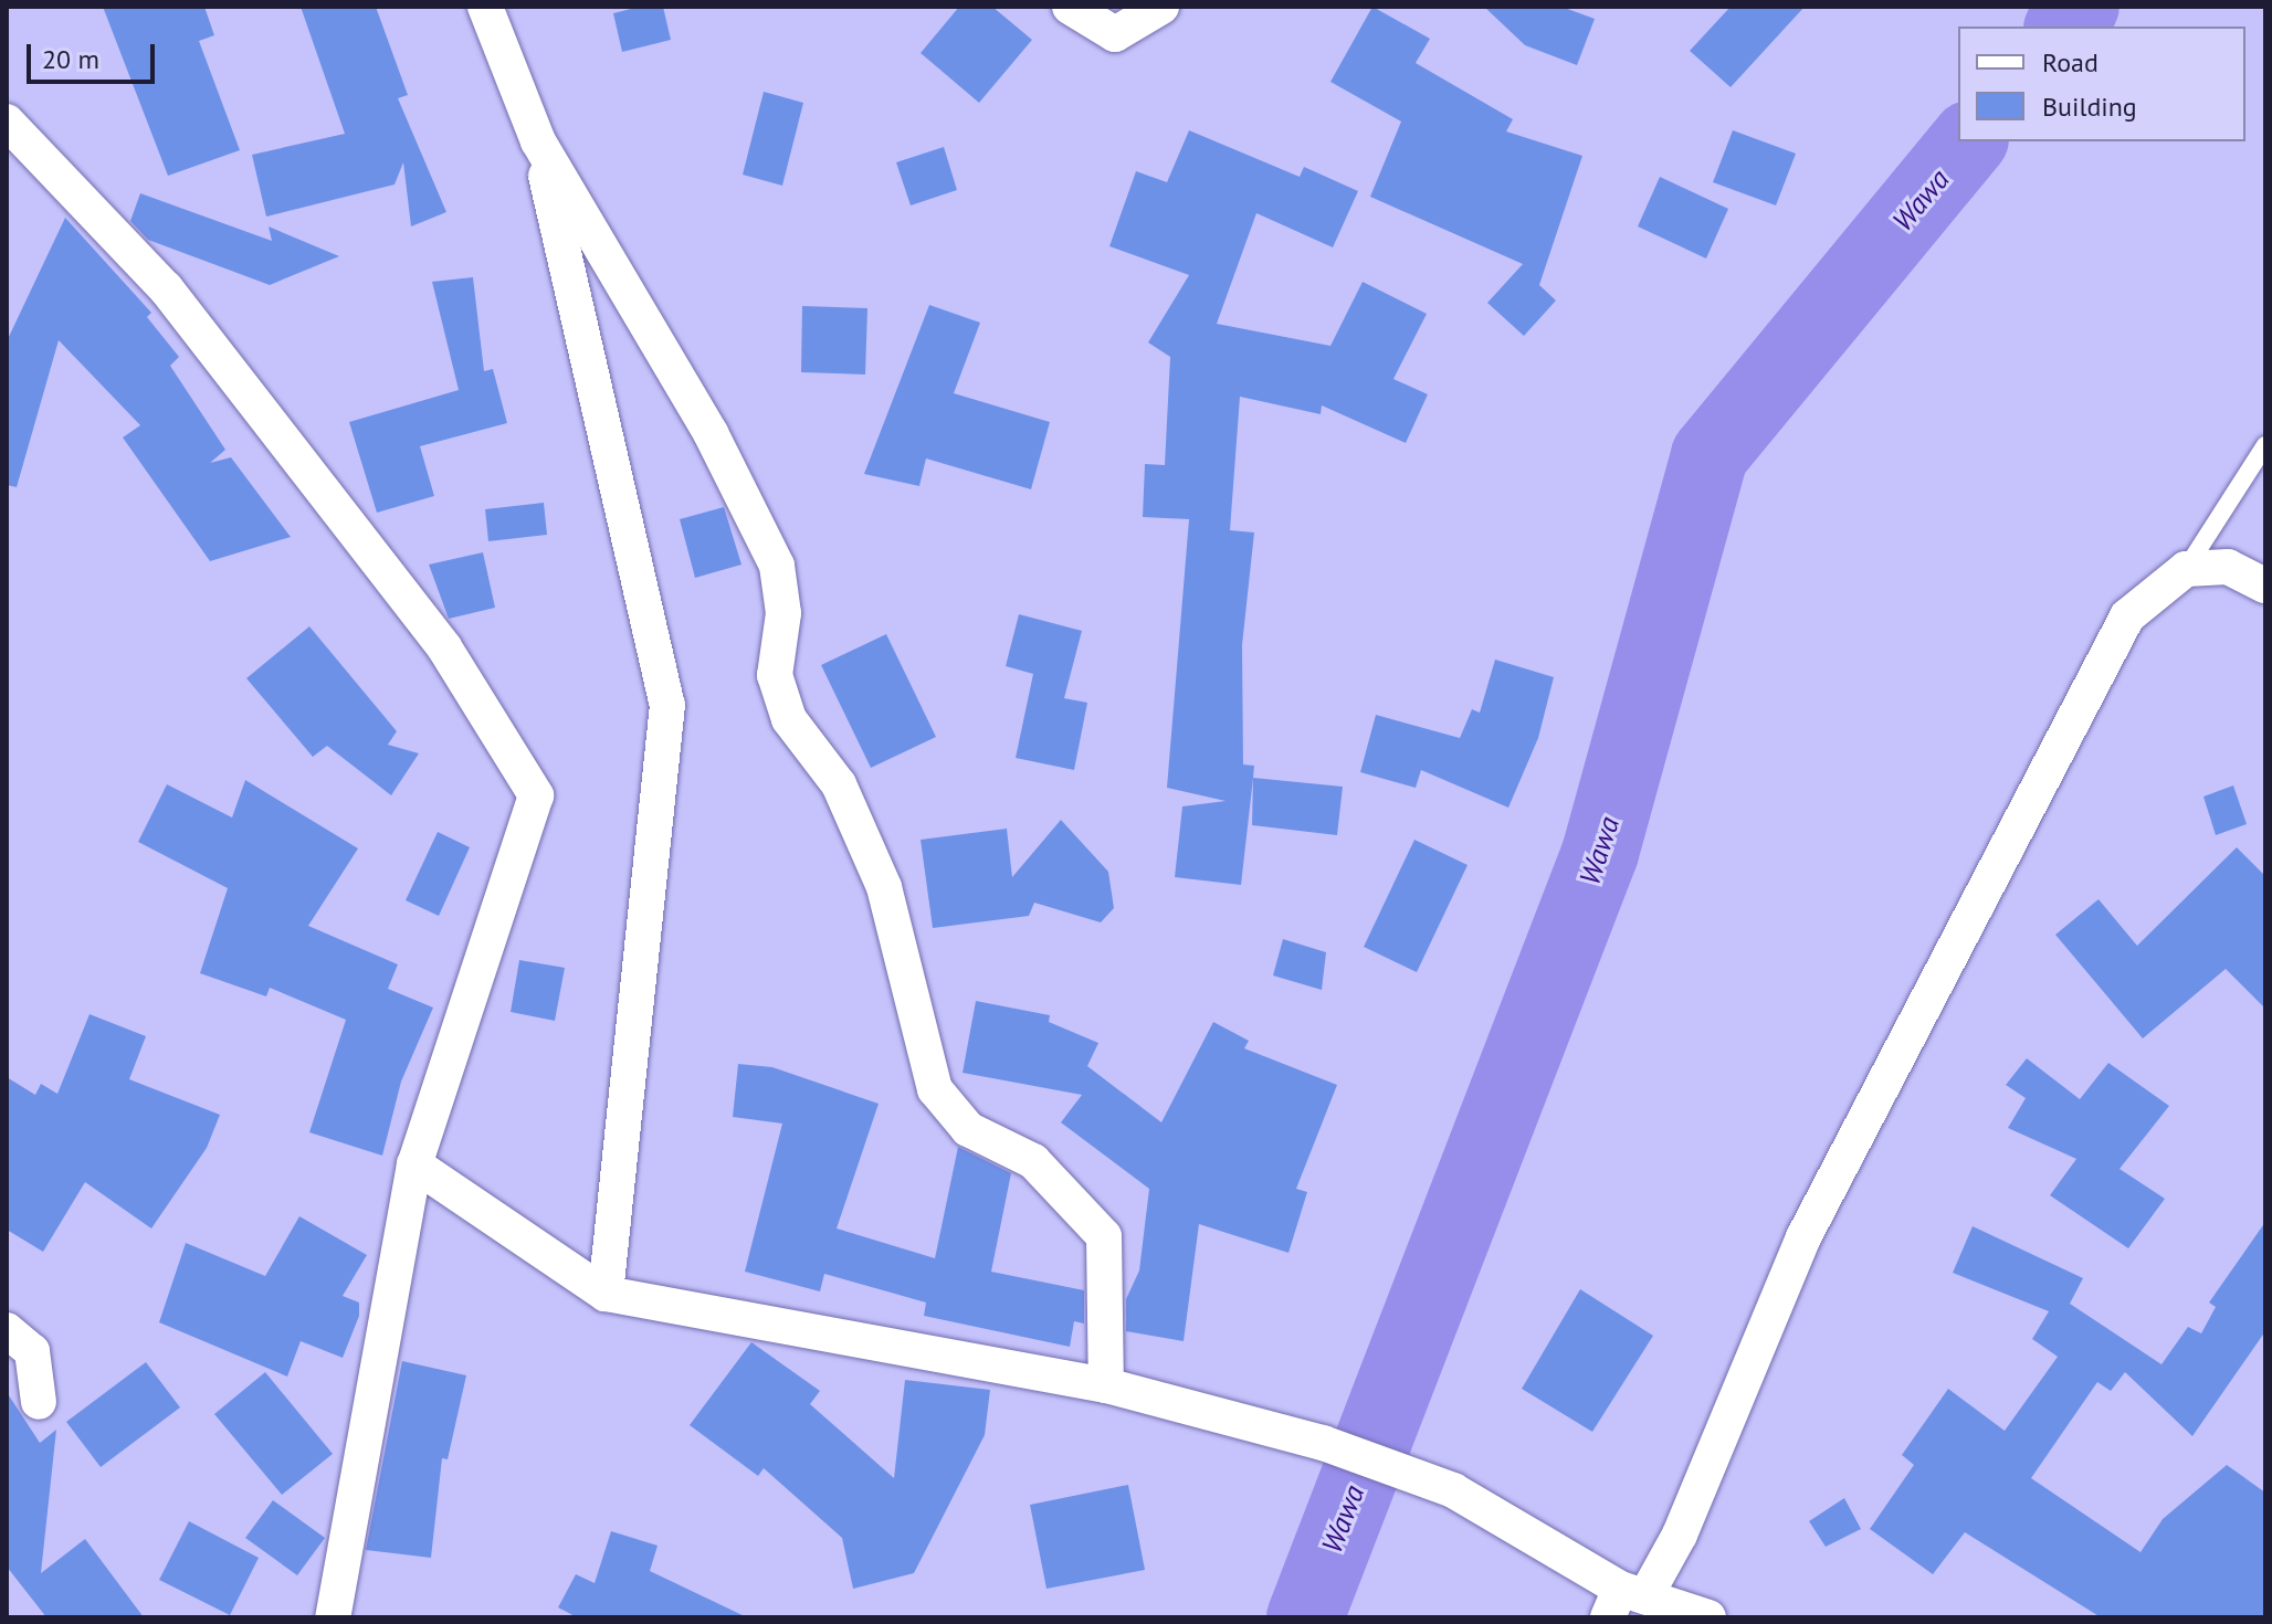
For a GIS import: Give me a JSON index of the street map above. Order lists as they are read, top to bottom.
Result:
{
  "water": ["Wawa"],
  "legend": ["Road", "Building"],
  "scale_bar": "20 m"
}
